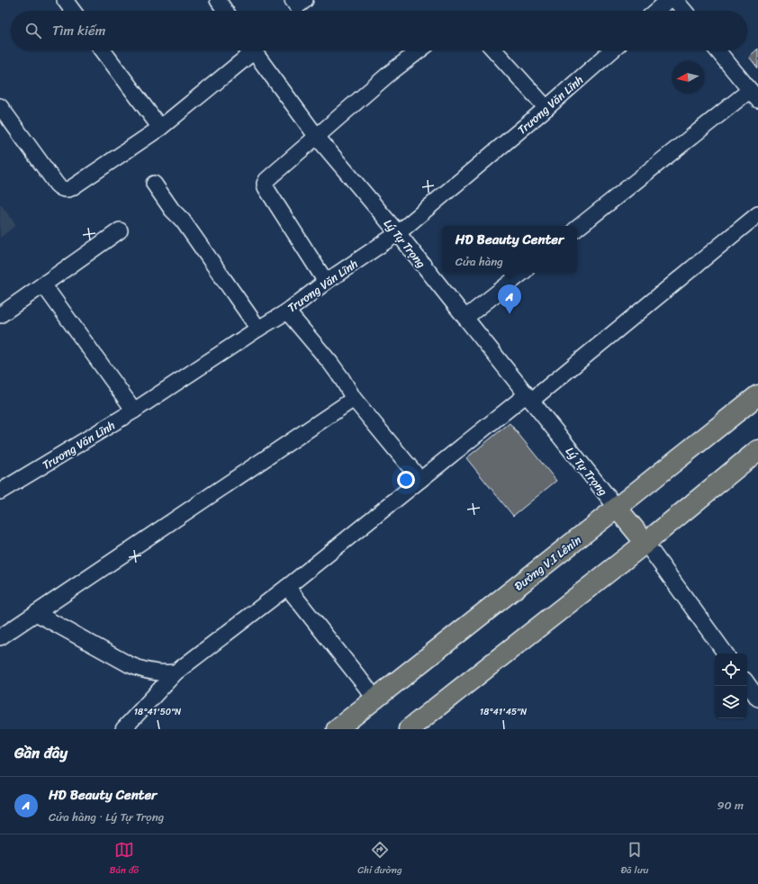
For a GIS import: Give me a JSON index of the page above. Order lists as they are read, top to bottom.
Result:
{
  "streets": {
    "main road": ["Đường V.I Lênin"],
    "street": ["Trương Văn Lĩnh", "Lý Tự Trọng"]
  },
  "crossings": [
    ["Trương Văn Lĩnh", "Lý Tự Trọng"],
    ["Lý Tự Trọng", "Đường V.I Lênin"]
  ],
  "north": "left",
  "page": {
    "search": "Tìm kiếm",
    "popup": ["HD Beauty Center", "Cửa hàng"],
    "pins": "A",
    "heading": "Gần đây",
    "list": [
      {
        "mark": "A",
        "name": "HD Beauty Center",
        "note": "Cửa hàng · Lý Tự Trọng",
        "value": "90 m"
      }
    ],
    "nav": ["Bản đồ", "Chỉ đường", "Đã lưu"]
  },
  "coordinates": ["18°41'50\"N", "18°41'45\"N"]
}
